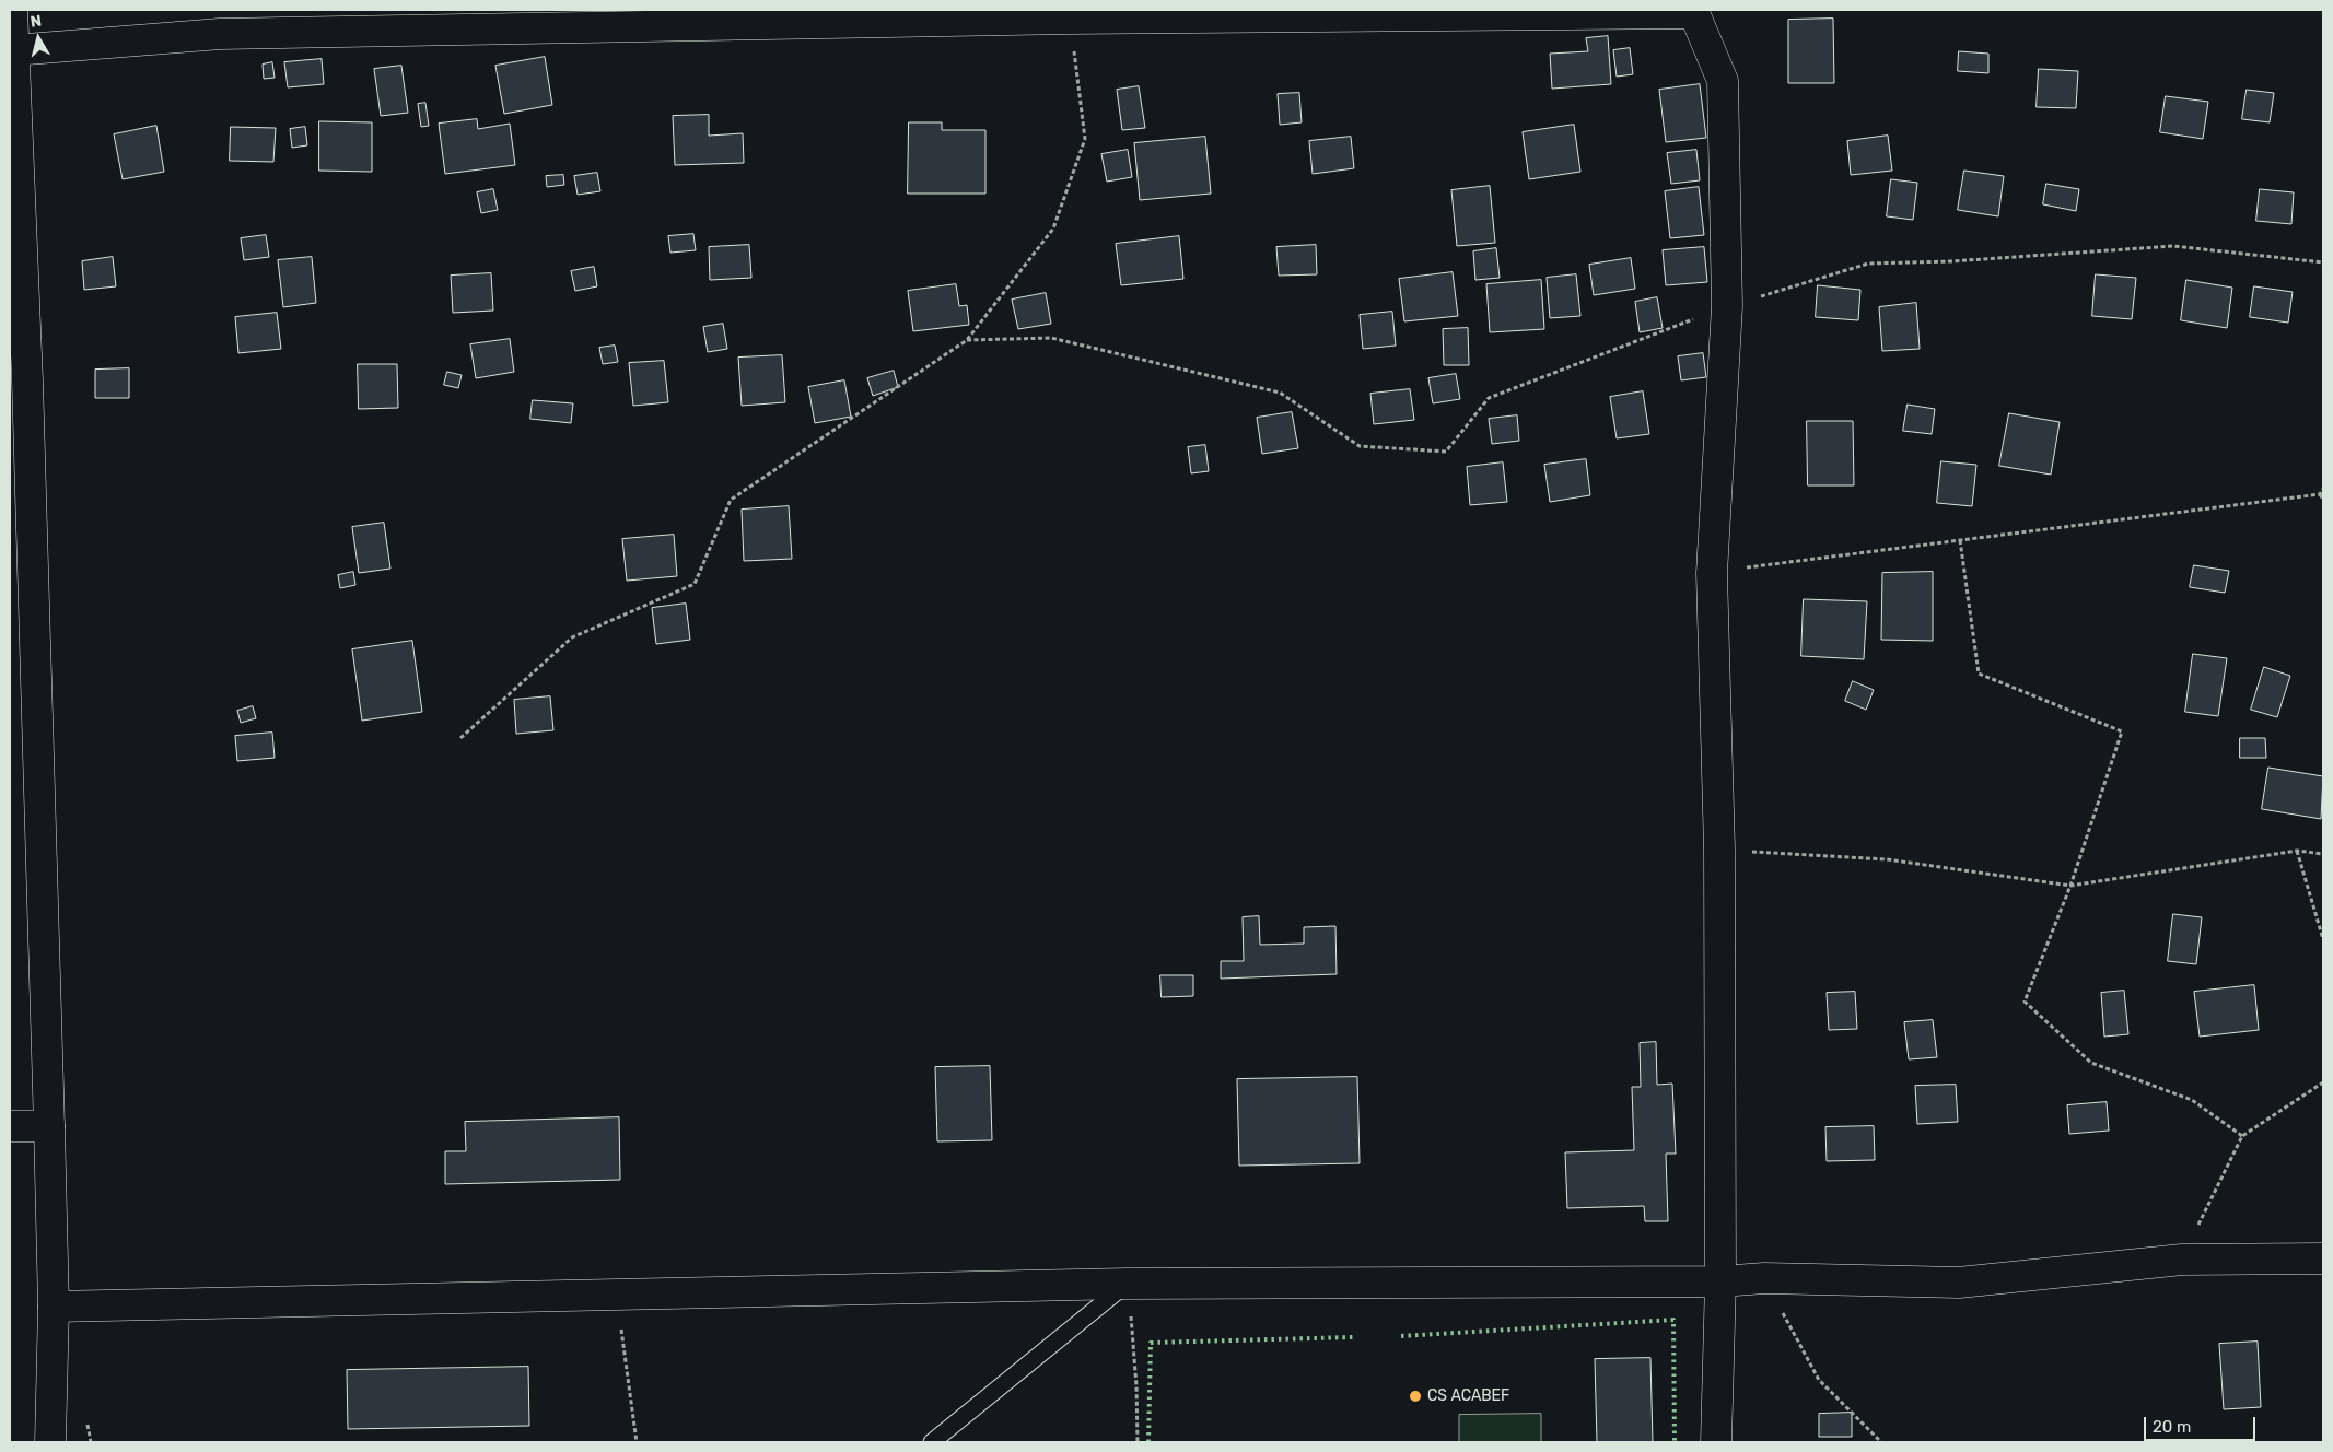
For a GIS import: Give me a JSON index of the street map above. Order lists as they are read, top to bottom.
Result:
{
  "places": ["CS ACABEF"],
  "scale_bar": "20 m",
  "north": "top"
}
